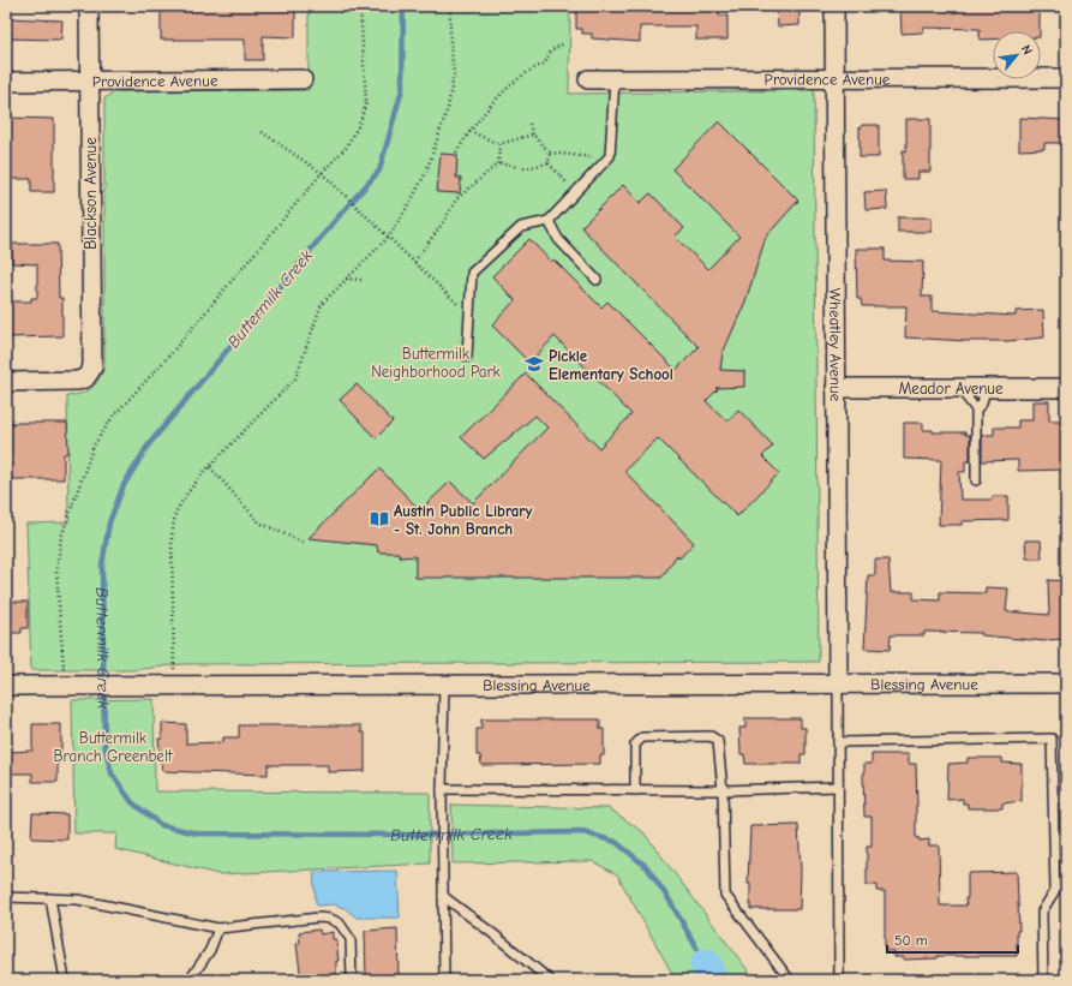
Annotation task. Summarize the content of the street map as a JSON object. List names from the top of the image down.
{
  "streets": {
    "street": [
      "Providence Avenue",
      "Blackson Avenue",
      "Wheatley Avenue",
      "Meador Avenue",
      "Blessing Avenue"
    ]
  },
  "crossings": [
    ["Providence Avenue", "Blackson Avenue"],
    ["Providence Avenue", "Wheatley Avenue"],
    ["Wheatley Avenue", "Meador Avenue"],
    ["Wheatley Avenue", "Blessing Avenue"]
  ],
  "water": ["Buttermilk Creek"],
  "parks": ["Buttermilk Neighborhood Park", "Buttermilk Branch Greenbelt"],
  "places": {
    "school or university": ["Pickle Elementary School"],
    "library": ["Austin Public Library - St. John Branch"]
  },
  "scale_bar": "50 m",
  "north": "top right"
}
